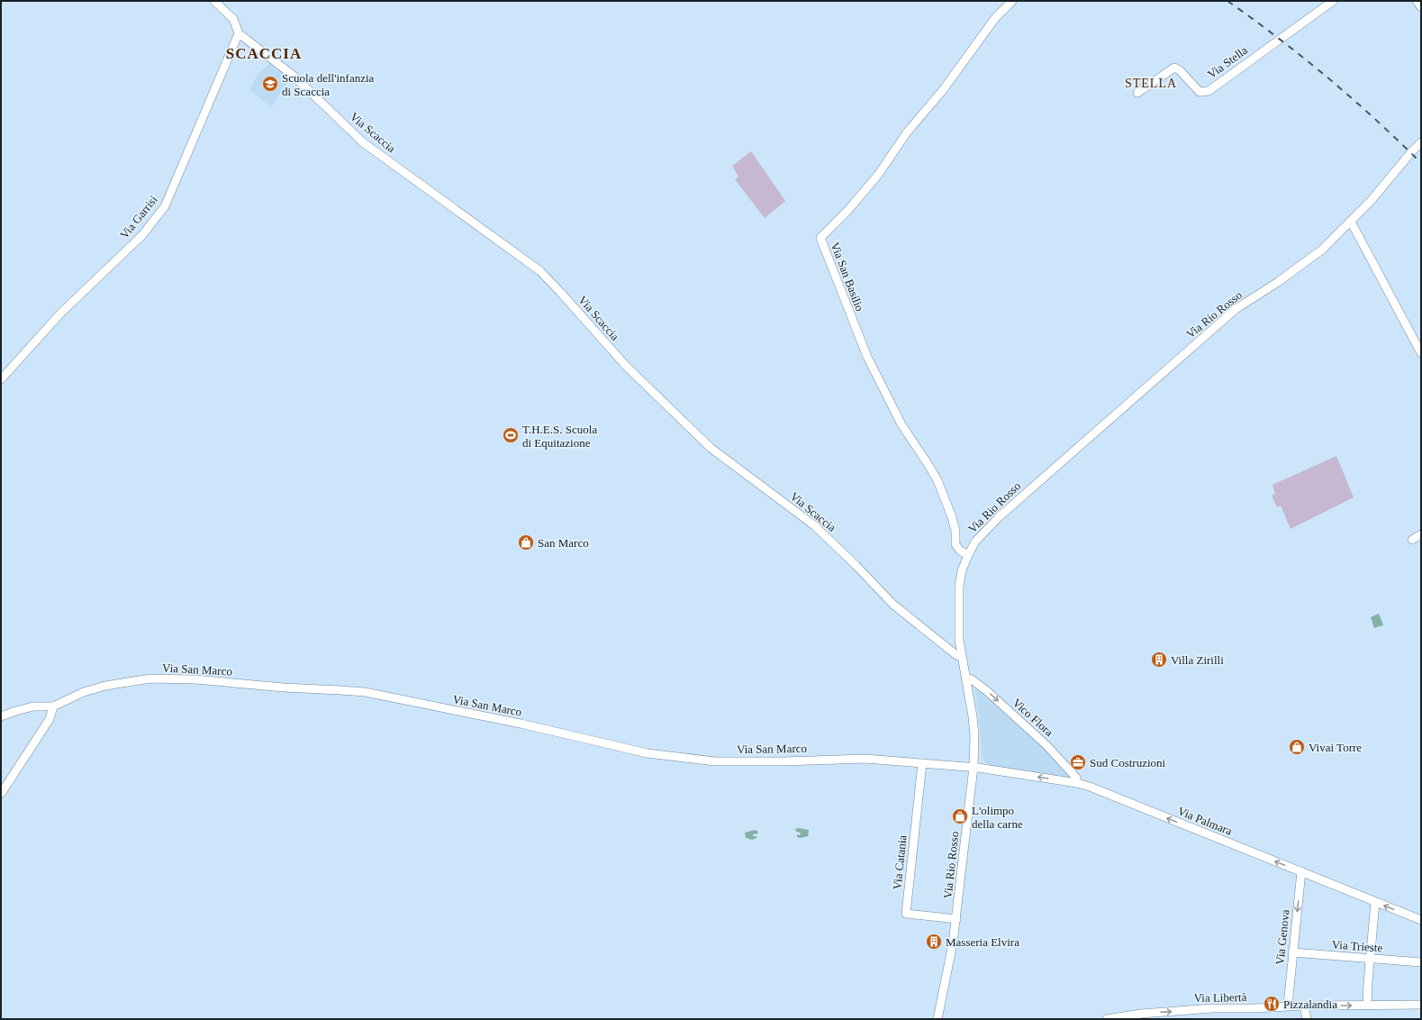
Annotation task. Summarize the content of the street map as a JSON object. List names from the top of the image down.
{
  "streets": {
    "street": [
      "Via Stella",
      "Via Scaccia",
      "Via Garrisi",
      "Via San Basilio",
      "Via Rio Rosso",
      "Via San Marco",
      "Vico Flora",
      "Via Palmara",
      "Via Catania",
      "Via Genova",
      "Via Trieste",
      "Via Libertà"
    ]
  },
  "crossings": [
    ["Via Scaccia", "Via Garrisi"],
    ["Via Scaccia", "Via Rio Rosso"],
    ["Via San Basilio", "Via Rio Rosso"],
    ["Via Rio Rosso", "Via San Marco"],
    ["Via Rio Rosso", "Vico Flora"],
    ["Via Rio Rosso", "Via Palmara"],
    ["Via Rio Rosso", "Via Catania"],
    ["Via San Marco", "Via Palmara"],
    ["Via San Marco", "Via Catania"],
    ["Vico Flora", "Via Palmara"],
    ["Via Palmara", "Via Genova"],
    ["Via Genova", "Via Trieste"],
    ["Via Genova", "Via Libertà"]
  ],
  "one_way": [
    "Vico Flora",
    "Via Palmara",
    "Via Genova",
    "Via Libertà"
  ],
  "districts": ["SCACCIA", "STELLA"],
  "places": {
    "school or university": ["Scuola dell'infanzia di Scaccia"],
    "sports": ["T.H.E.S. Scuola di Equitazione"],
    "shop": ["San Marco", "Vivai Torre", "L'olimpo della carne"],
    "building": ["Villa Zirilli", "Masseria Elvira"],
    "office": ["Sud Costruzioni"],
    "restaurant": ["Pizzalandia"]
  }
}
